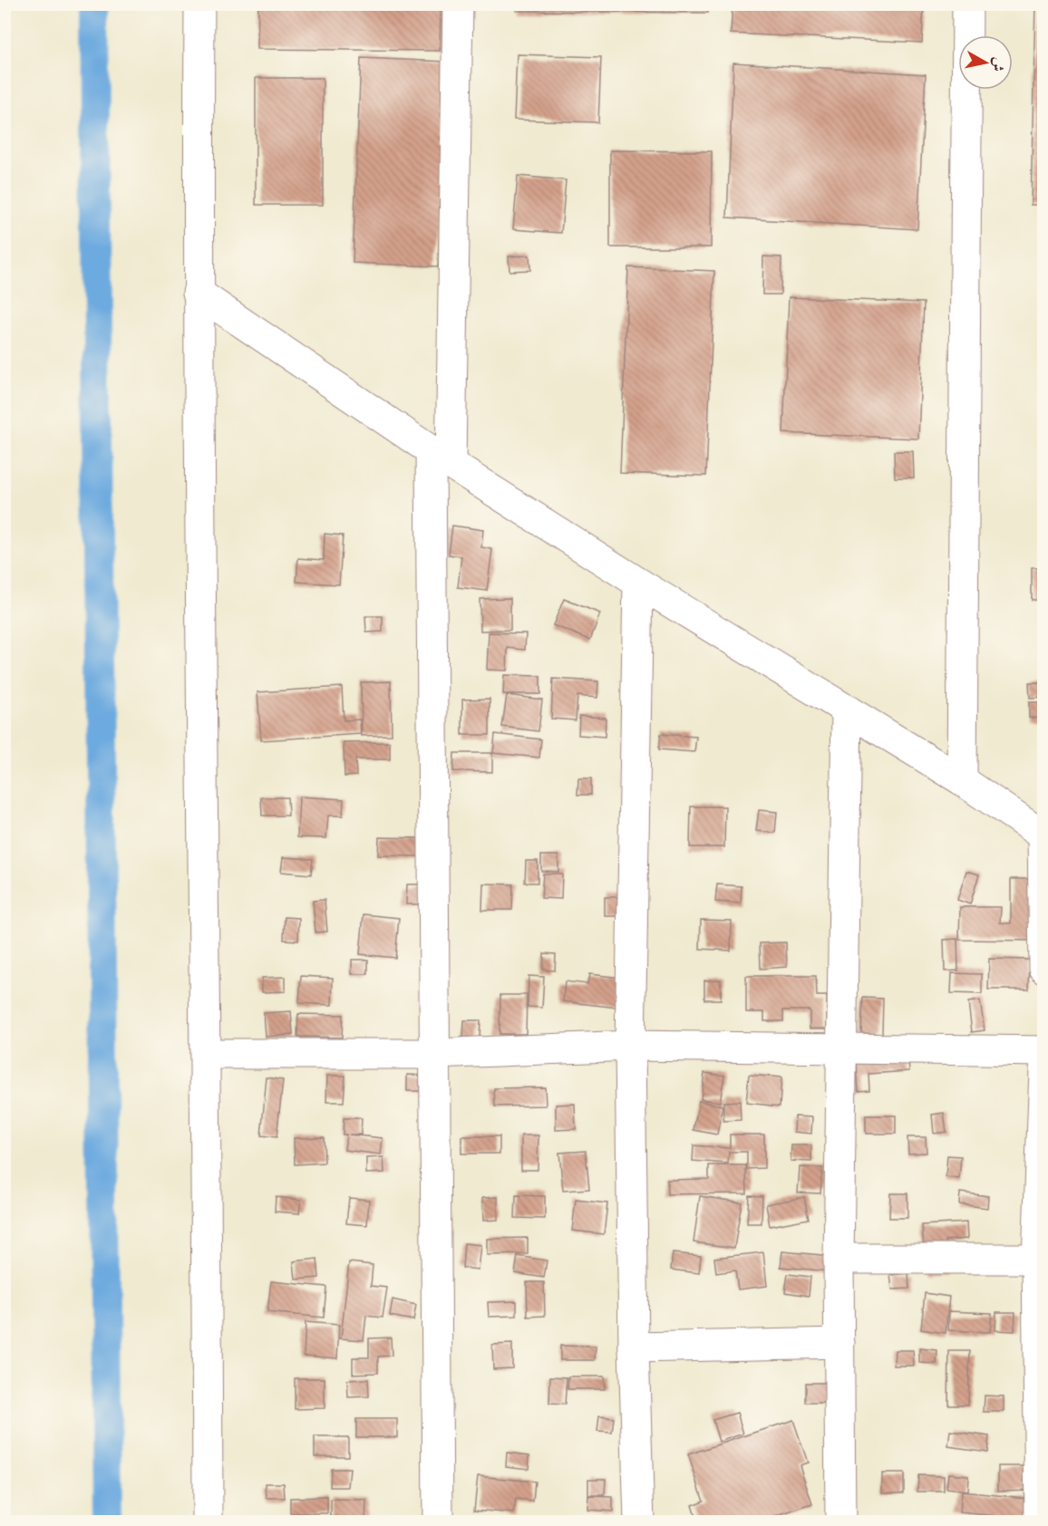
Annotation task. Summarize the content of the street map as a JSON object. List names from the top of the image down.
{
  "north": "right"
}
